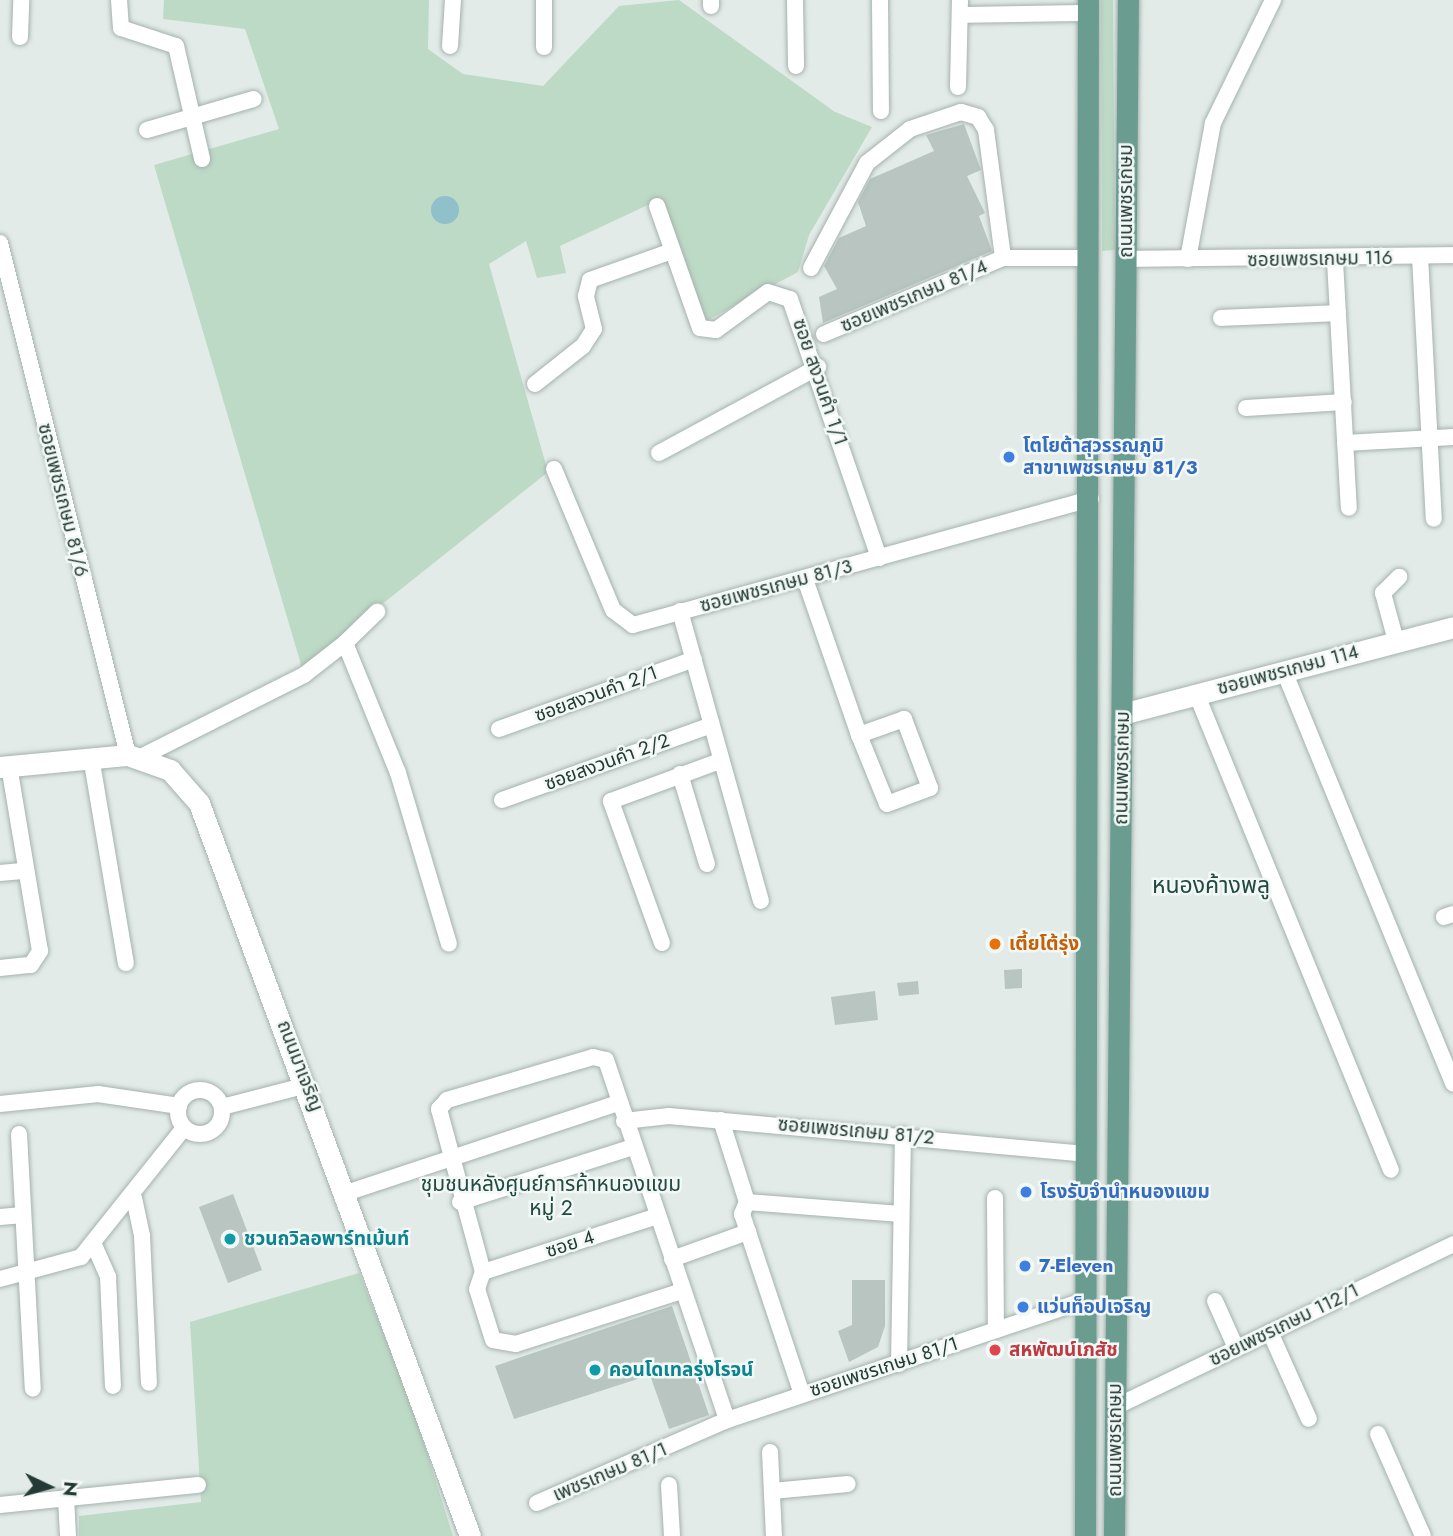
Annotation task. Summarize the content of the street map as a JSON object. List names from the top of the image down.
{
  "streets": {
    "main road": ["ถนนเพชรเกษม", "ซอยเพชรเกษม 114", "ถนนมาเจริญ"],
    "street": [
      "ซอยเพชรเกษม 116",
      "ซอยเพชรเกษม 81/4",
      "ซอย สงวนคำ 1/1",
      "ซอยเพชรเกษม 81/6",
      "ซอยเพชรเกษม 81/3",
      "ซอยสงวนคำ 2/1",
      "ซอยสงวนคำ 2/2",
      "ซอยเพชรเกษม 81/2",
      "ซอย 4",
      "ซอยเพชรเกษม 112/1",
      "ซอยเพชรเกษม 81/1",
      "เพชรเกษม 81/1"
    ]
  },
  "crossings": [
    ["ถนนเพชรเกษม", "ซอยเพชรเกษม 116"],
    ["ถนนเพชรเกษม", "ซอยเพชรเกษม 81/4"],
    ["ถนนเพชรเกษม", "ซอยเพชรเกษม 81/3"],
    ["ถนนเพชรเกษม", "ซอยเพชรเกษม 114"],
    ["ถนนเพชรเกษม", "ซอยเพชรเกษม 81/2"],
    ["ถนนเพชรเกษม", "ซอยเพชรเกษม 112/1"],
    ["ถนนเพชรเกษม", "ซอยเพชรเกษม 81/1"],
    ["ซอย สงวนคำ 1/1", "ซอยเพชรเกษม 81/3"],
    ["ซอยเพชรเกษม 81/6", "ถนนมาเจริญ"],
    ["ซอยเพชรเกษม 81/1", "เพชรเกษม 81/1"]
  ],
  "districts": ["หนองค้างพลู", "ชุมชนหลังศูนย์การค้าหนองแขม หมู่ 2"],
  "places": [
    "โตโยต้าสุวรรณภูมิ สาขาเพชรเกษม 81/3",
    "เตี้ยโต้รุ่ง",
    "โรงรับจำนำหนองแขม",
    "ชวนถวิลอพาร์ทเม้นท์",
    "7-Eleven",
    "แว่นท็อปเจริญ",
    "สหพัฒน์เภสัช",
    "คอนโดเทลรุ่งโรจน์"
  ],
  "north": "right"
}
